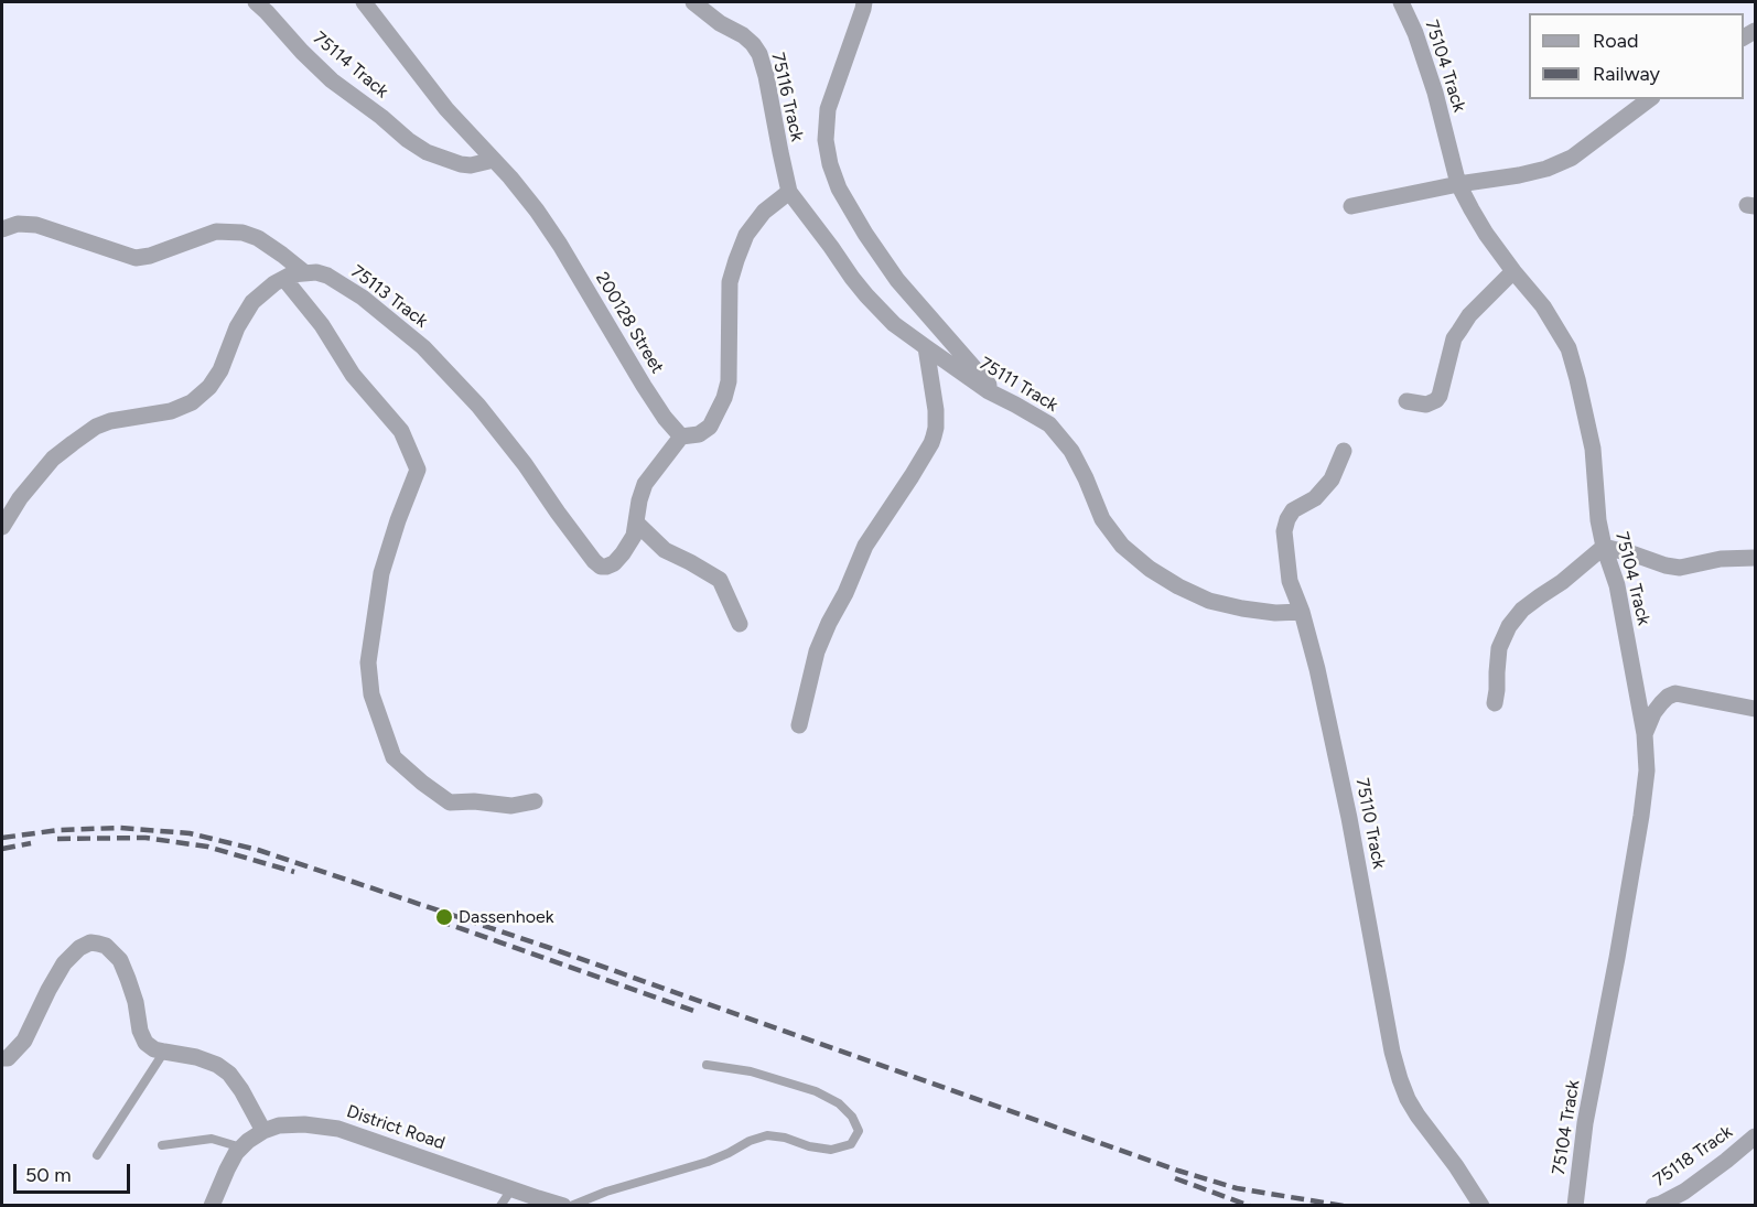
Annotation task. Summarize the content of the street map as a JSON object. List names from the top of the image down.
{
  "streets": {
    "street": [
      "75114 Track",
      "75104 Track",
      "75116 Track",
      "75113 Track",
      "200128 Street",
      "75111 Track",
      "75110 Track",
      "District Road",
      "75118 Track"
    ]
  },
  "crossings": [
    ["75114 Track", "200128 Street"],
    ["75116 Track", "75111 Track"],
    ["75111 Track", "75110 Track"]
  ],
  "places": ["Dassenhoek"],
  "legend": ["Road", "Railway"],
  "scale_bar": "50 m"
}
